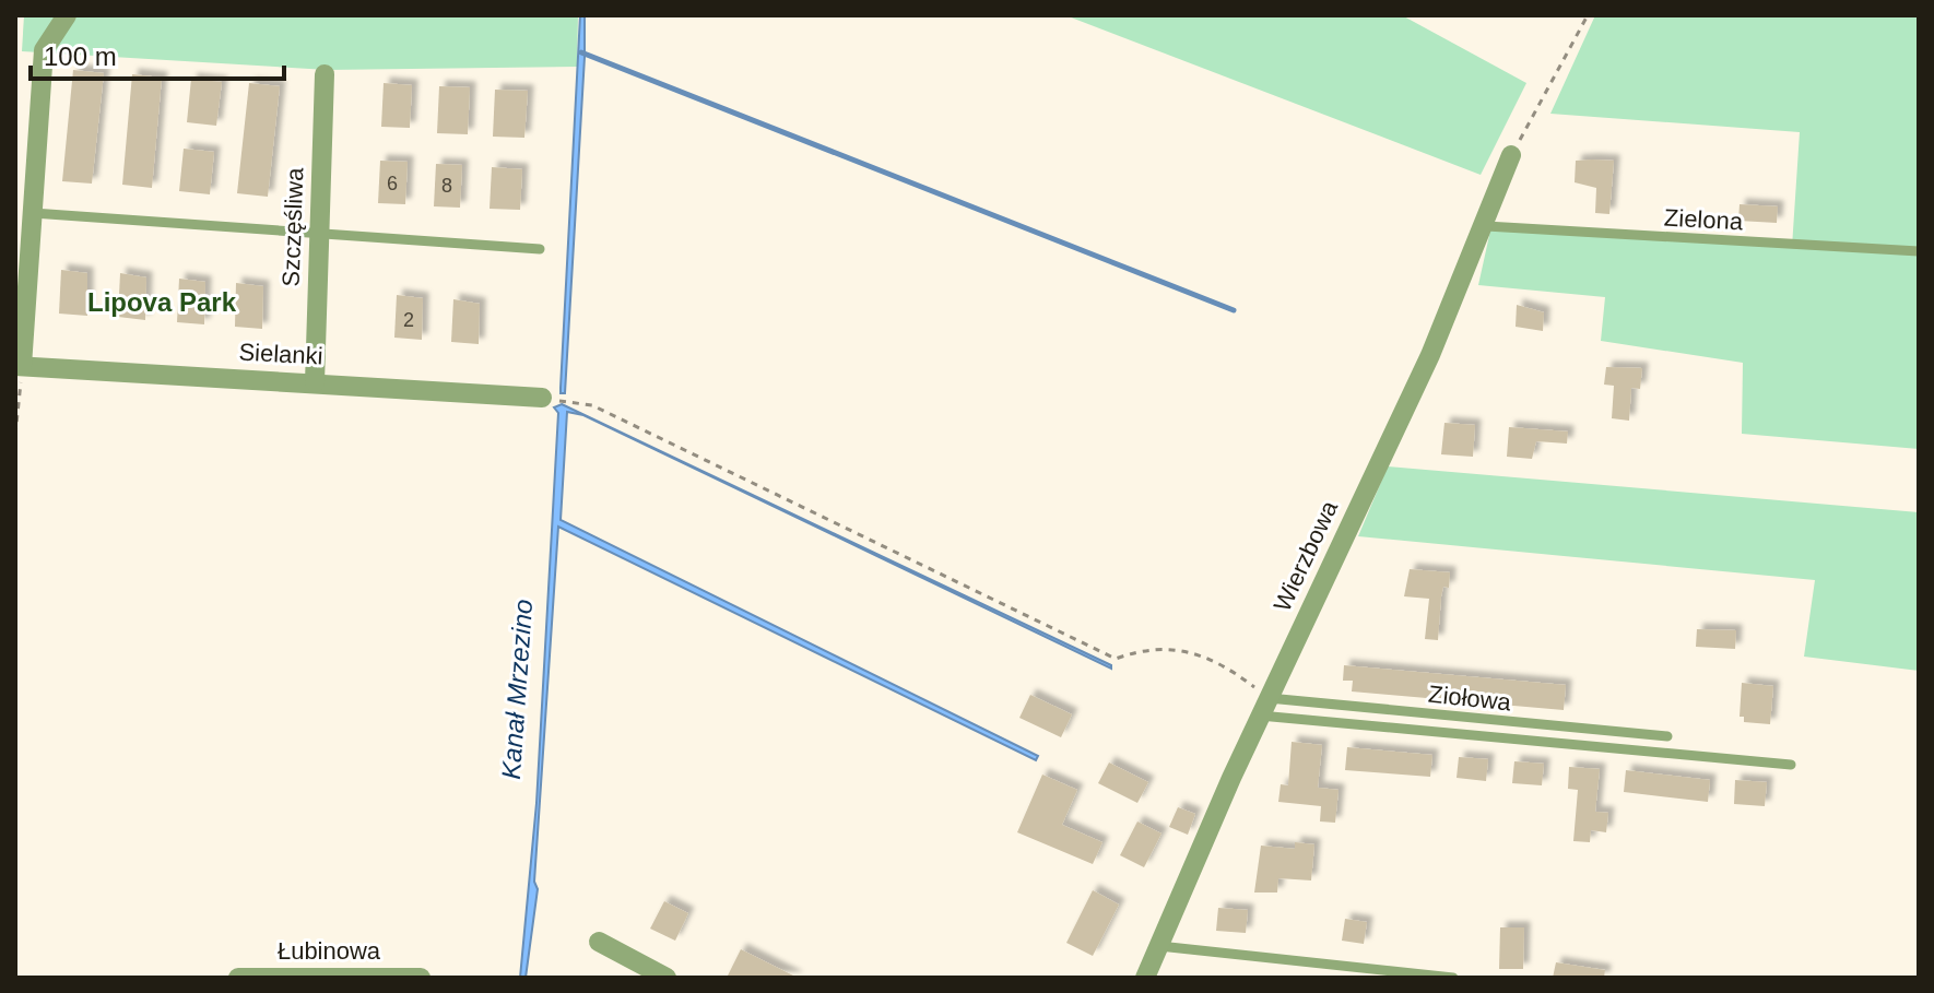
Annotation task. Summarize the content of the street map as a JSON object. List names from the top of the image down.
{
  "streets": {
    "street": [
      "Szczęśliwa",
      "Sielanki",
      "Wierzbowa",
      "Łubinowa"
    ],
    "lane": ["Zielona", "Ziołowa"]
  },
  "crossings": [
    ["Zielona", "Wierzbowa"],
    ["Szczęśliwa", "Sielanki"],
    ["Wierzbowa", "Ziołowa"]
  ],
  "districts": ["Lipova Park"],
  "water": ["Kanał Mrzezino"],
  "house_numbers": ["6", "8", "2"],
  "scale_bar": "100 m"
}
